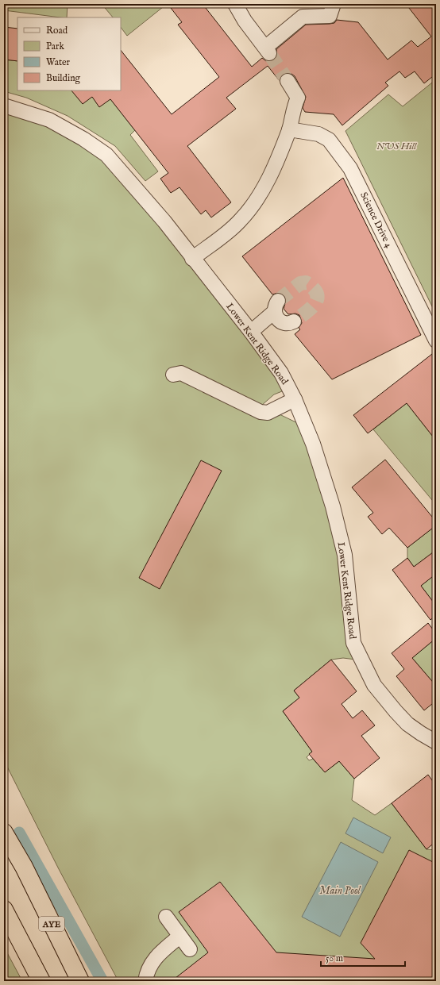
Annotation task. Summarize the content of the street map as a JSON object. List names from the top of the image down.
{
  "streets": {
    "highway": ["AYE"],
    "street": ["Science Drive 4", "Lower Kent Ridge Road"]
  },
  "water": ["Main Pool"],
  "parks": ["NUS Hill"],
  "legend": [
    "Road",
    "Park",
    "Water",
    "Building"
  ],
  "scale_bar": "50 m"
}
